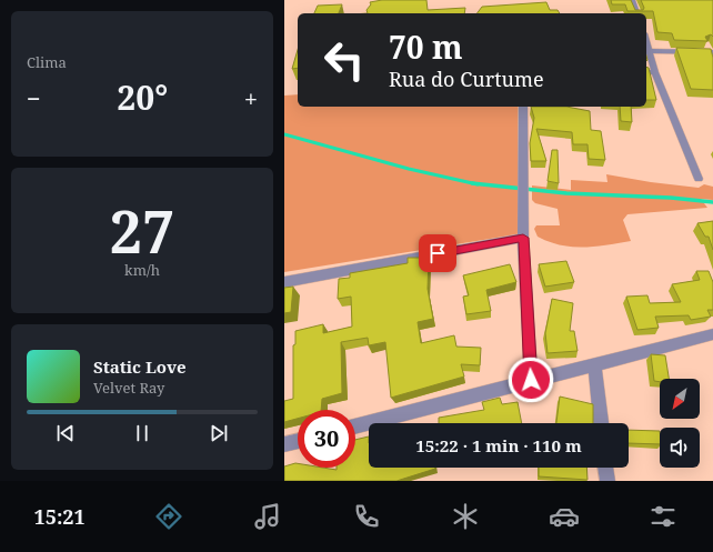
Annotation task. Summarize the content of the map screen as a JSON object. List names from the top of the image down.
{
  "north": "bottom left",
  "page": {
    "tile": [
      "Clima",
      ["27", "km/h"]
    ],
    "turn": ["70 m", "Rua do Curtume"],
    "heat": ["−", "20°", "+"],
    "song": ["Static Love", "Velvet Ray"],
    "limit": "30",
    "trip": "15:22 · 1 min · 110 m",
    "tabs": "15:21"
  }
}
